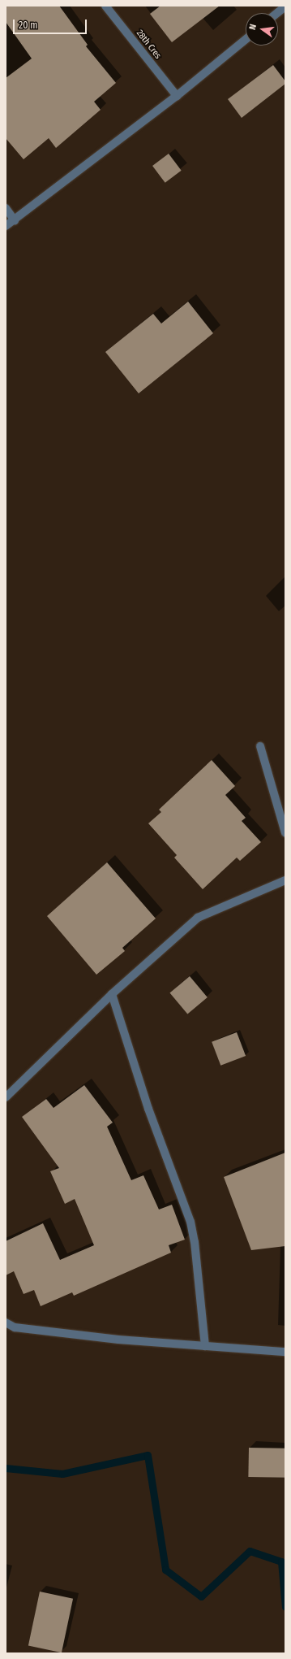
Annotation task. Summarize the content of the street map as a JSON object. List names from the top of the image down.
{
  "streets": {
    "street": ["28th Cres"]
  },
  "scale_bar": "20 m",
  "north": "left"
}
